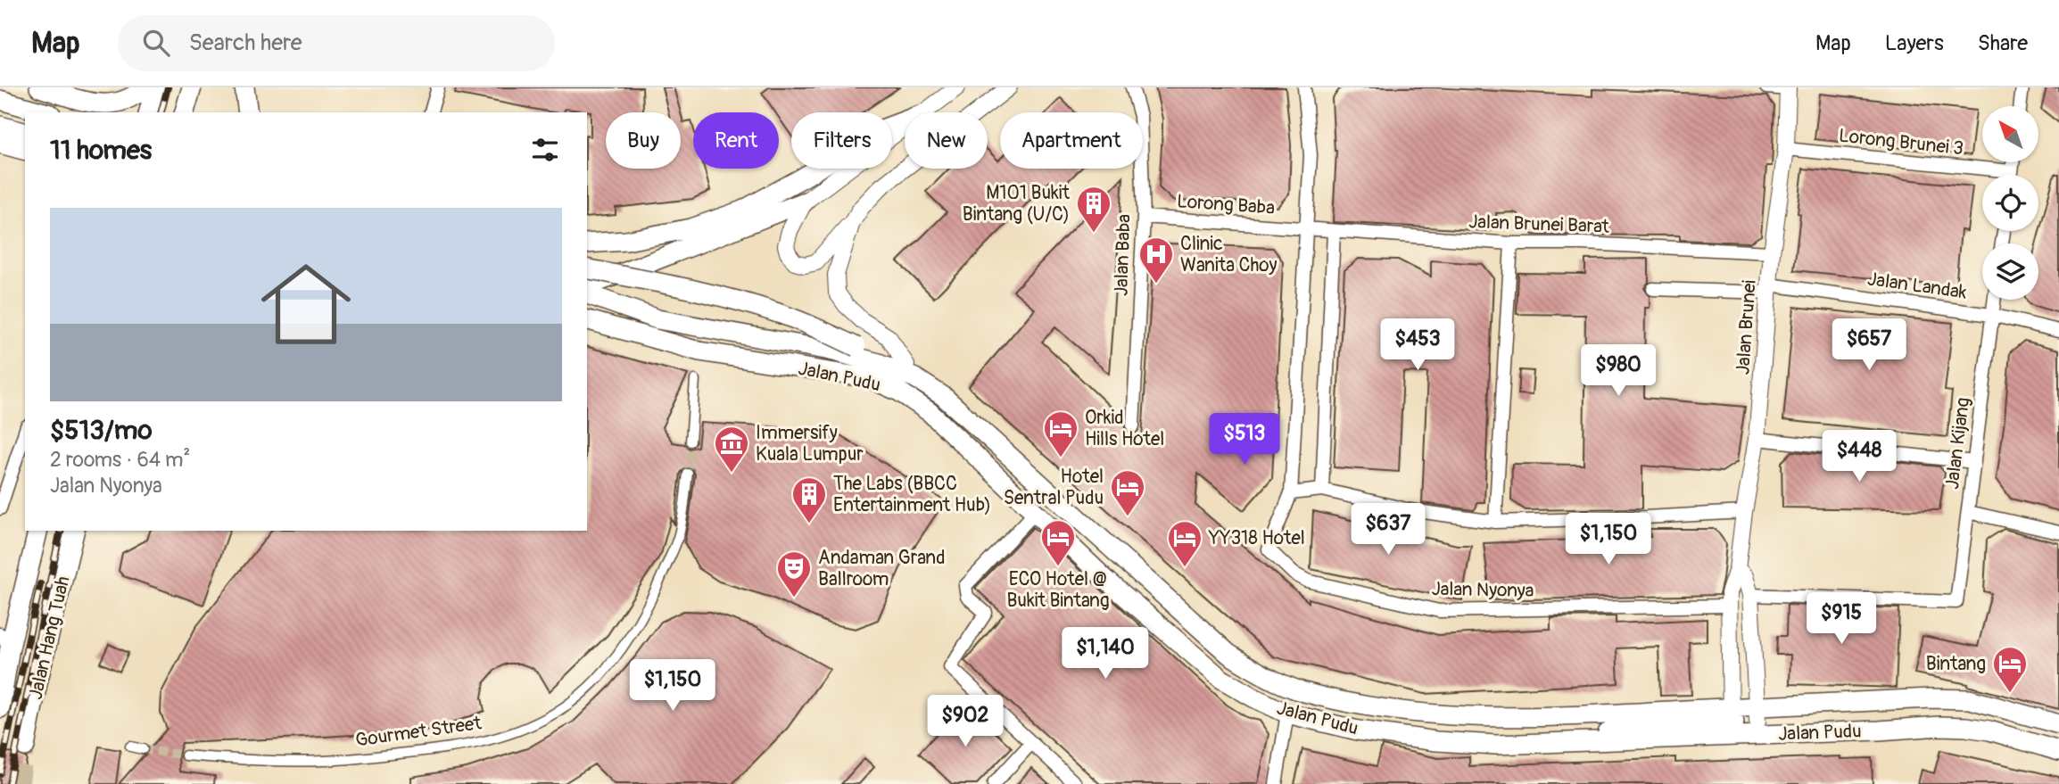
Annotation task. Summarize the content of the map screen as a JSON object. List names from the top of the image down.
{
  "streets": {
    "main road": ["Jalan Pudu", "Jalan Hang Tuah"],
    "street": [
      "Lorong Brunei 3",
      "Lorong Baba",
      "Jalan Brunei Barat",
      "Jalan Baba",
      "Jalan Landak",
      "Jalan Brunei",
      "Jalan Kijang",
      "Jalan Nyonya",
      "Gourmet Street"
    ]
  },
  "crossings": [
    ["Lorong Brunei 3", "Jalan Brunei"],
    ["Lorong Baba", "Jalan Brunei Barat"],
    ["Lorong Baba", "Jalan Baba"],
    ["Lorong Baba", "Jalan Nyonya"],
    ["Jalan Brunei Barat", "Jalan Brunei"],
    ["Jalan Brunei Barat", "Jalan Nyonya"],
    ["Jalan Landak", "Jalan Brunei"],
    ["Jalan Landak", "Jalan Kijang"],
    ["Jalan Brunei", "Jalan Pudu"],
    ["Jalan Brunei", "Jalan Nyonya"]
  ],
  "places": {
    "building": ["M101 Bukit Bintang (U/C)", "The Labs (BBCC Entertainment Hub)"],
    "hospital": ["Clinic Wanita Choy"],
    "hotel": [
      "Orkid Hills Hotel",
      "Hotel Sentral Pudu",
      "ECO Hotel @ Bukit Bintang",
      "YY318 Hotel",
      "Bintang"
    ],
    "museum": ["Immersify Kuala Lumpur"],
    "theatre": ["Andaman Grand Ballroom"]
  },
  "north": "top left",
  "page": {
    "header": "Map",
    "search": "Search here",
    "nav": ["Map", "Layers", "Share"],
    "chip": [
      "Buy",
      "Rent",
      "Filters",
      "New",
      "Apartment"
    ],
    "heading": "11 homes",
    "list": [
      {
        "name": "$513/mo",
        "note": "2 rooms · 64 m² · Jalan Nyonya"
      }
    ],
    "price": [
      "$453",
      "$657",
      "$980",
      "$513",
      "$448",
      "$637",
      "$1,150",
      "$915",
      "$1,140",
      "$1,150",
      "$902"
    ]
  }
}
